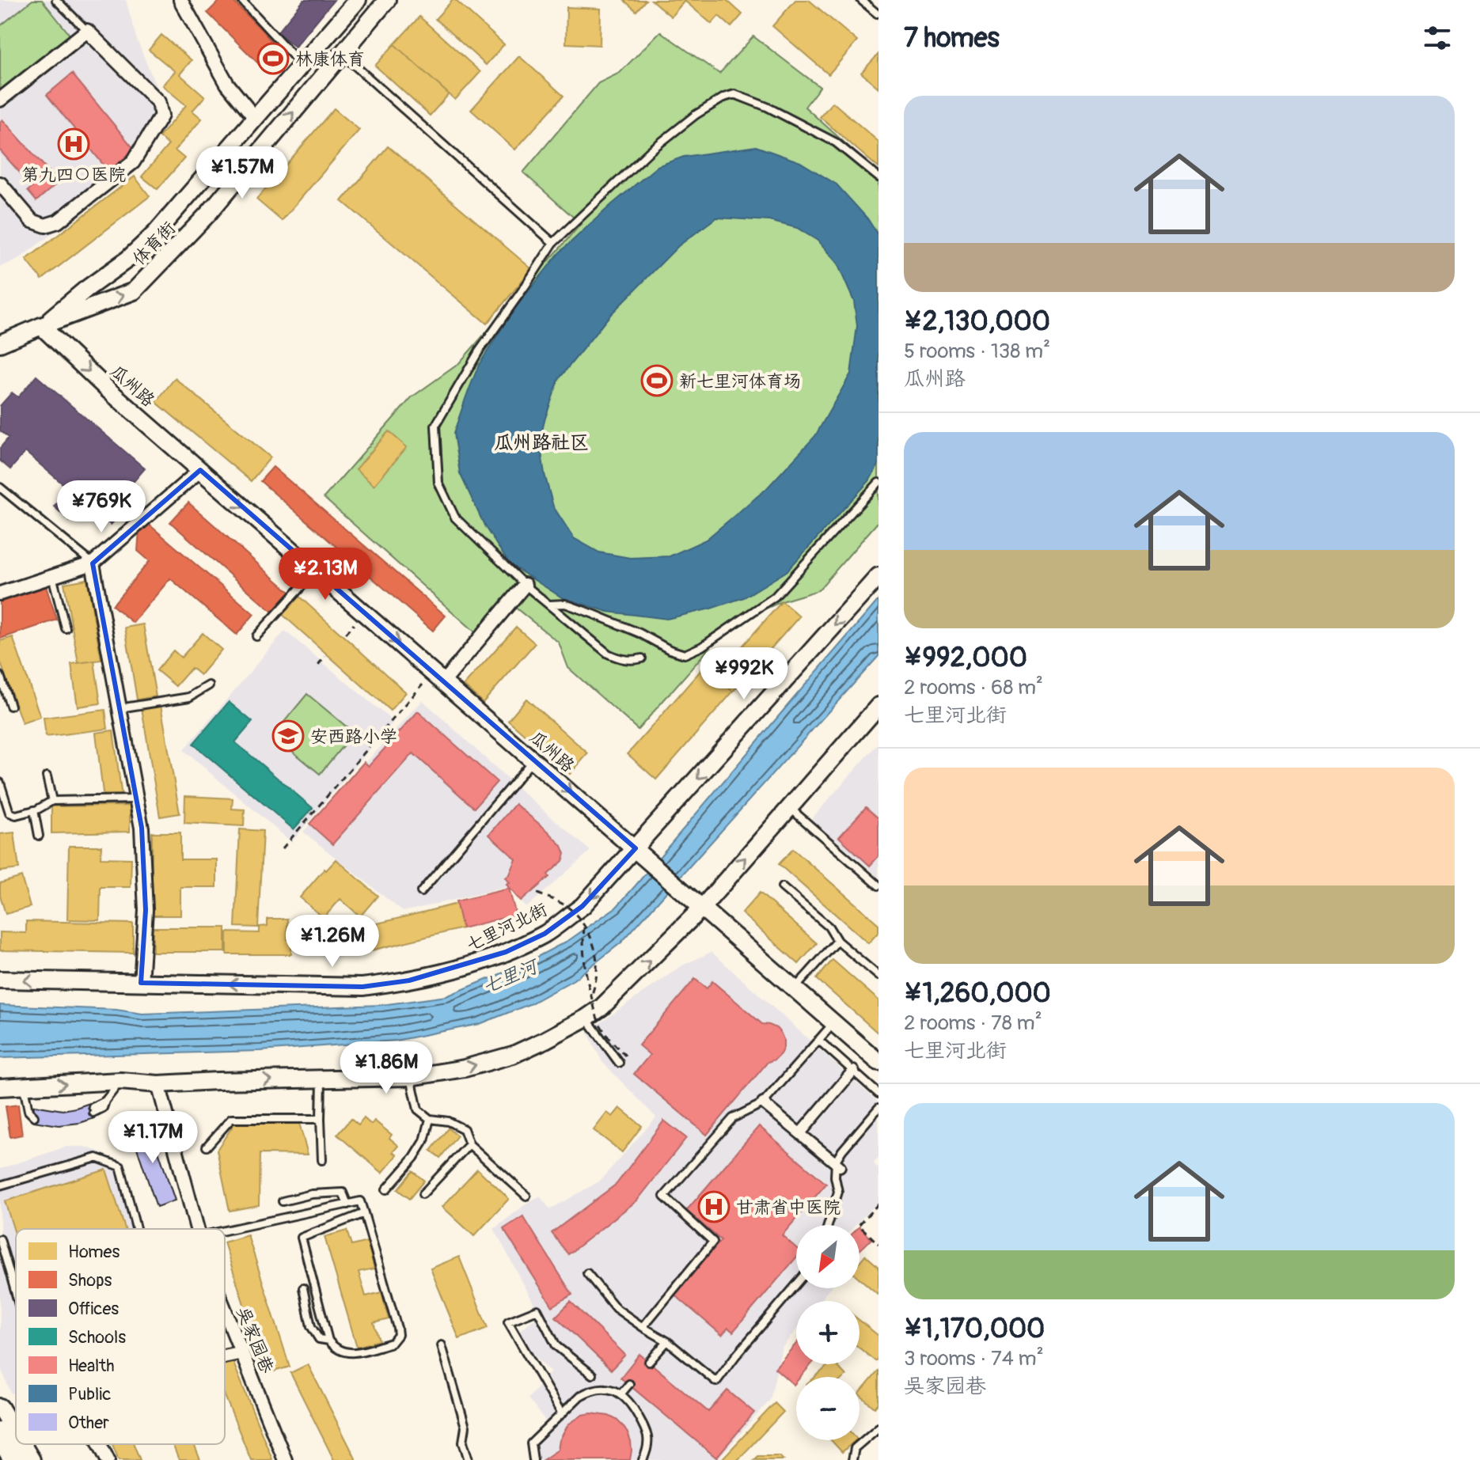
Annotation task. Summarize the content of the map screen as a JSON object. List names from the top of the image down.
{
  "streets": {
    "street": [
      "体育街",
      "瓜州路",
      "七里河北街",
      "吴家园巷"
    ]
  },
  "crossings": [
    ["体育街", "瓜州路"],
    ["瓜州路", "七里河北街"]
  ],
  "one_way": ["瓜州路"],
  "districts": ["瓜州路社区"],
  "water": ["七里河"],
  "places": {
    "sports": ["林康体育", "新七里河体育场"],
    "hospital": ["第九四〇医院", "甘肃省中医院"],
    "school or university": ["安西路小学"]
  },
  "legend": [
    "Homes",
    "Shops",
    "Offices",
    "Schools",
    "Health",
    "Public",
    "Other"
  ],
  "north": "bottom left",
  "page": {
    "heading": "7 homes",
    "list": [
      {
        "name": "¥2,130,000",
        "note": "5 rooms · 138 m² · 瓜州路"
      },
      {
        "name": "¥992,000",
        "note": "2 rooms · 68 m² · 七里河北街"
      },
      {
        "name": "¥1,260,000",
        "note": "2 rooms · 78 m² · 七里河北街"
      },
      {
        "name": "¥1,170,000",
        "note": "3 rooms · 74 m² · 吴家园巷"
      }
    ],
    "price": [
      "¥1.57M",
      "¥769K",
      "¥2.13M",
      "¥992K",
      "¥1.26M",
      "¥1.86M",
      "¥1.17M"
    ],
    "map_buttons": ["+", "−"]
  }
}
